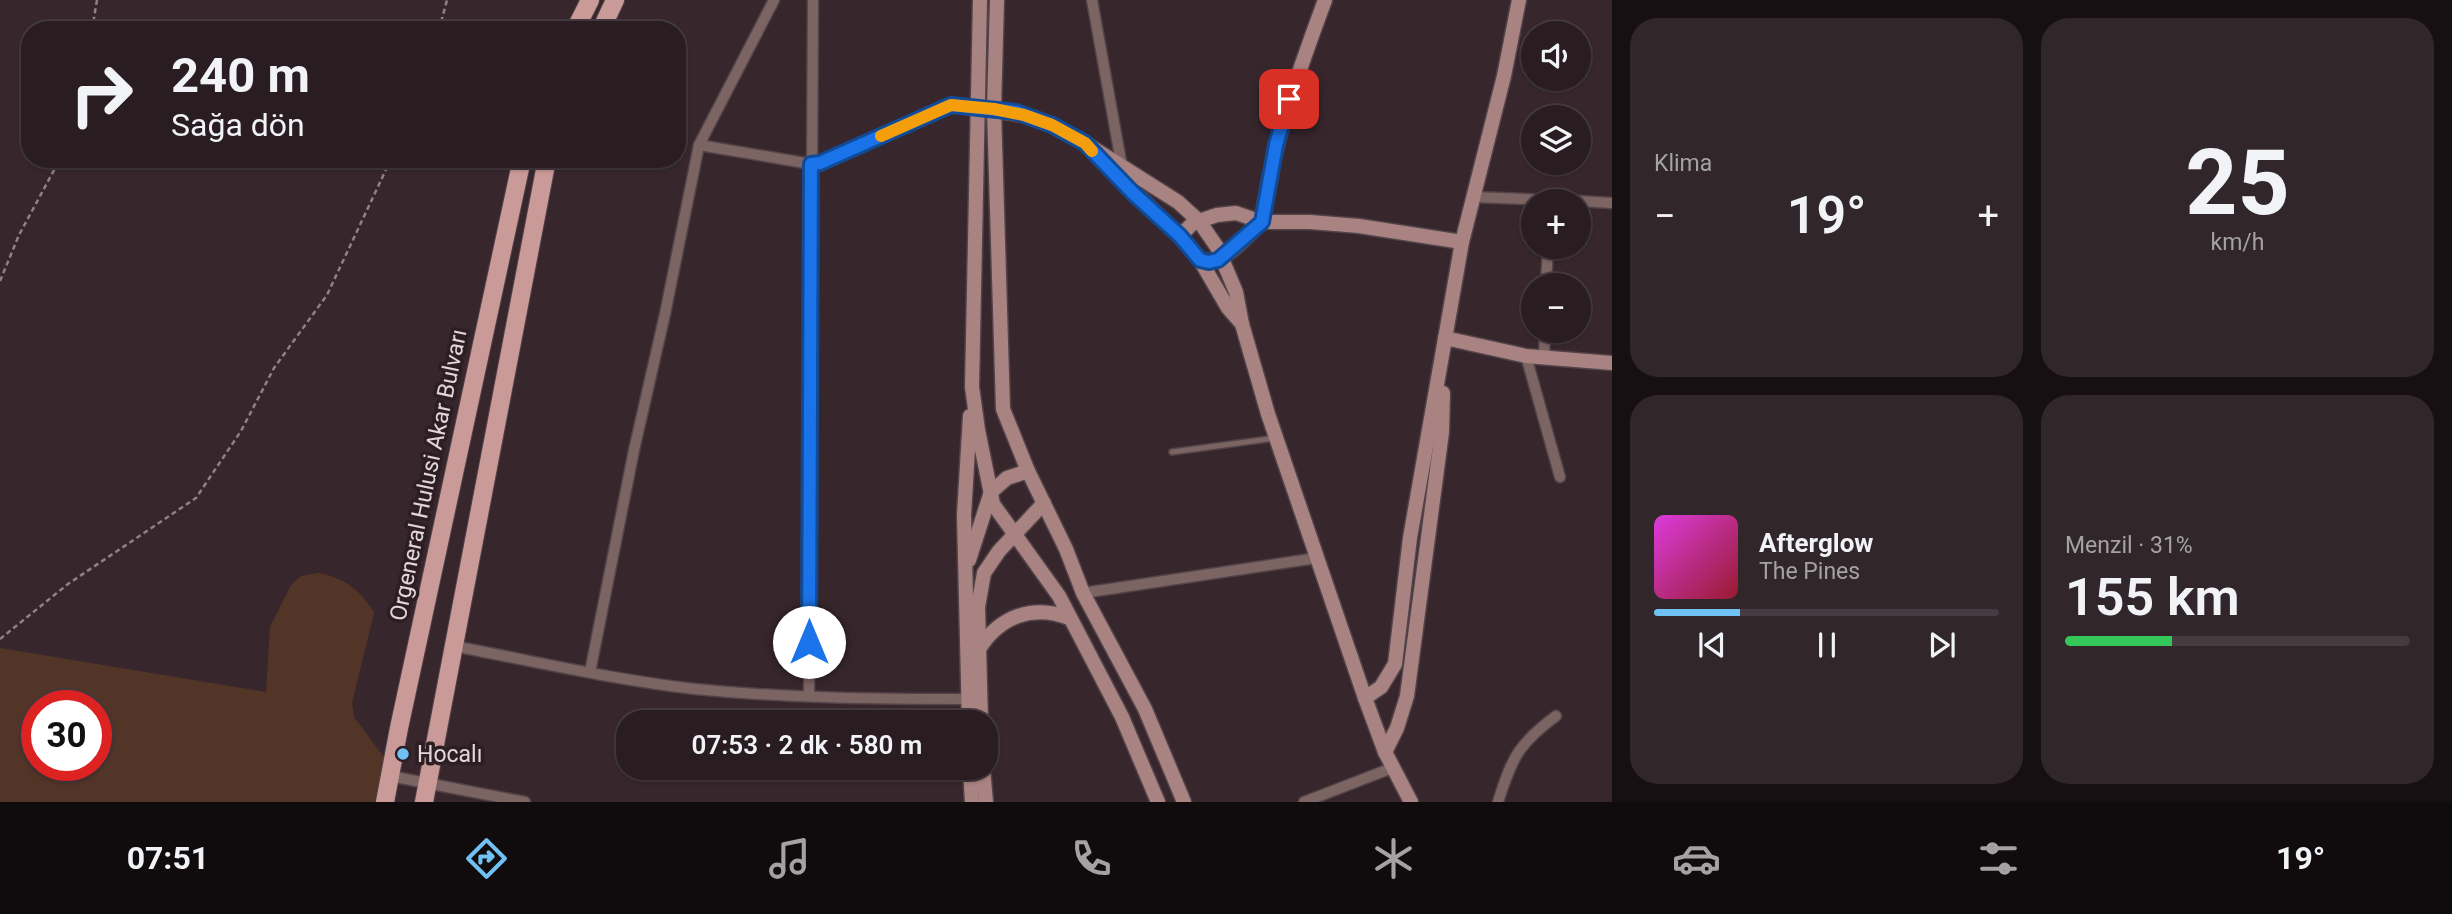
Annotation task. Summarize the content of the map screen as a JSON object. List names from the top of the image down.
{
  "streets": {
    "main road": ["Orgeneral Hulusi Akar Bulvarı"]
  },
  "places": ["Hocalı"],
  "page": {
    "tile": [
      "Klima",
      ["25", "km/h"],
      ["Menzil · 31%", "155 km"]
    ],
    "map_buttons": ["+", "−"],
    "turn": ["240 m", "Sağa dön"],
    "heat": ["−", "19°", "+"],
    "song": ["Afterglow", "The Pines"],
    "limit": "30",
    "trip": "07:53 · 2 dk · 580 m",
    "tabs": ["07:51", "19°"]
  }
}
